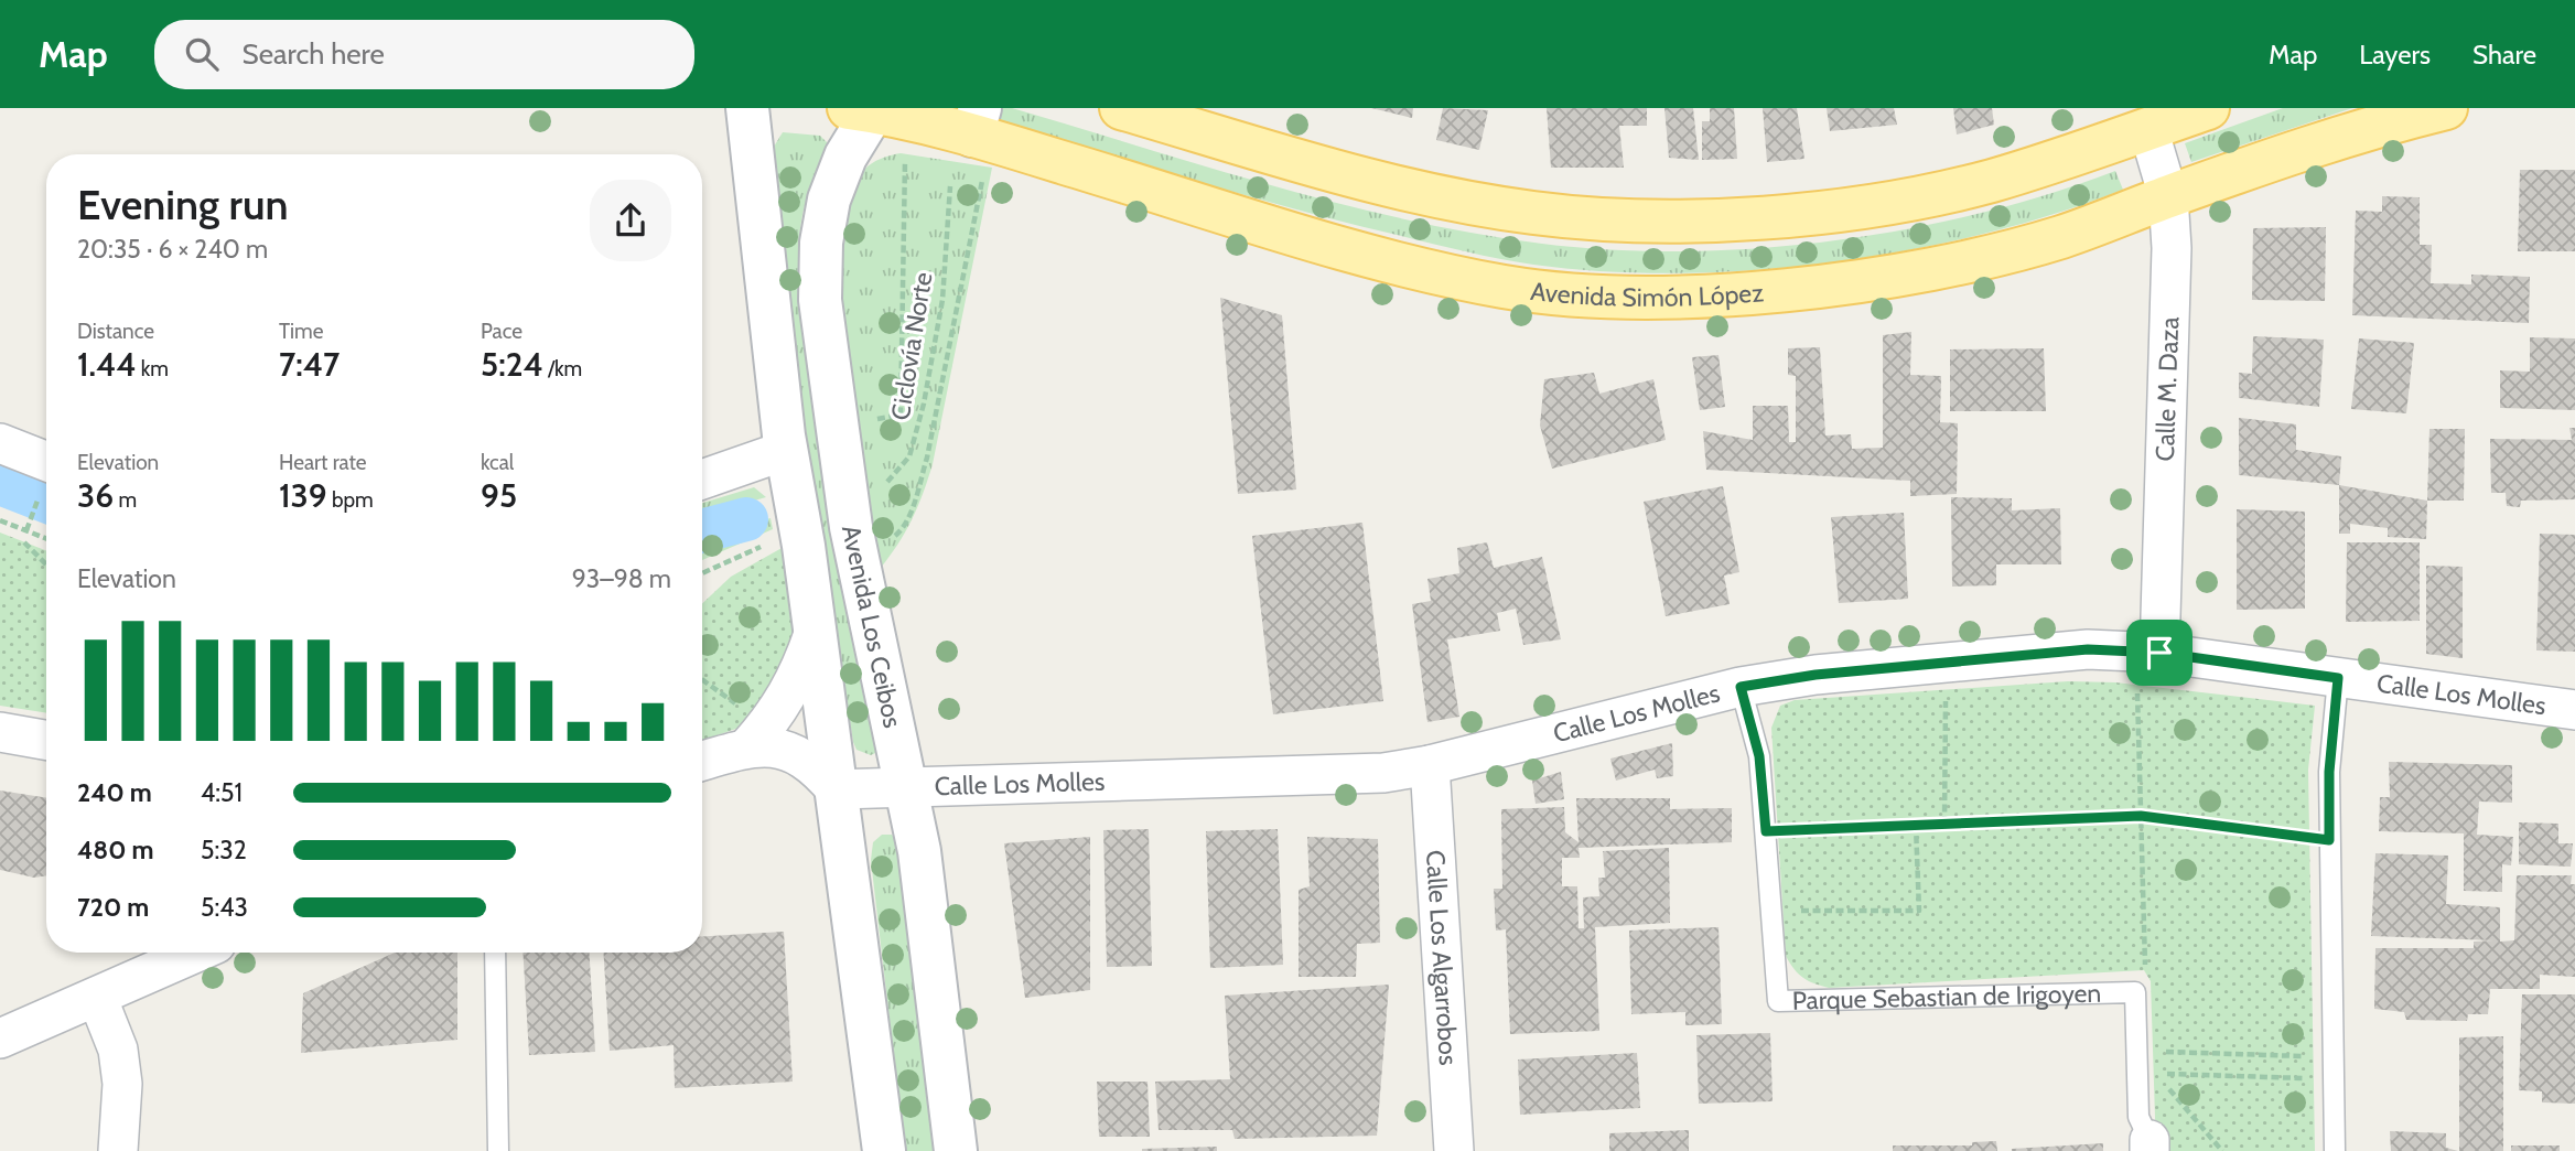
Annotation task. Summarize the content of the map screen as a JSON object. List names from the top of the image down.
{
  "streets": {
    "main road": ["Avenida Simón López"],
    "street": [
      "Calle M. Daza",
      "Avenida Los Ceibos",
      "Calle Los Molles",
      "Calle Los Algarrobos"
    ],
    "lane": ["Parque Sebastian de Irigoyen"],
    "path": ["Ciclovía Norte"]
  },
  "crossings": [
    ["Avenida Simón López", "Calle M. Daza"],
    ["Avenida Simón López", "Avenida Los Ceibos"],
    ["Calle M. Daza", "Calle Los Molles"],
    ["Avenida Los Ceibos", "Calle Los Molles"],
    ["Calle Los Molles", "Calle Los Algarrobos"],
    ["Calle Los Molles", "Parque Sebastian de Irigoyen"]
  ],
  "page": {
    "header": "Map",
    "search": "Search here",
    "nav": ["Map", "Layers", "Share"],
    "heading": ["Evening run", "20:35 · 6 × 240 m"],
    "stats": [
      ["Distance", "1.44 km"],
      ["Time", "7:47"],
      ["Pace", "5:24 /km"],
      ["Elevation", "36 m"],
      ["Heart rate", "139 bpm"],
      ["kcal", "95"]
    ],
    "chart": ["Elevation", "93–98 m"],
    "list": [
      {
        "name": "240 m",
        "note": "4:51"
      },
      {
        "name": "480 m",
        "note": "5:32"
      },
      {
        "name": "720 m",
        "note": "5:43"
      }
    ]
  }
}
